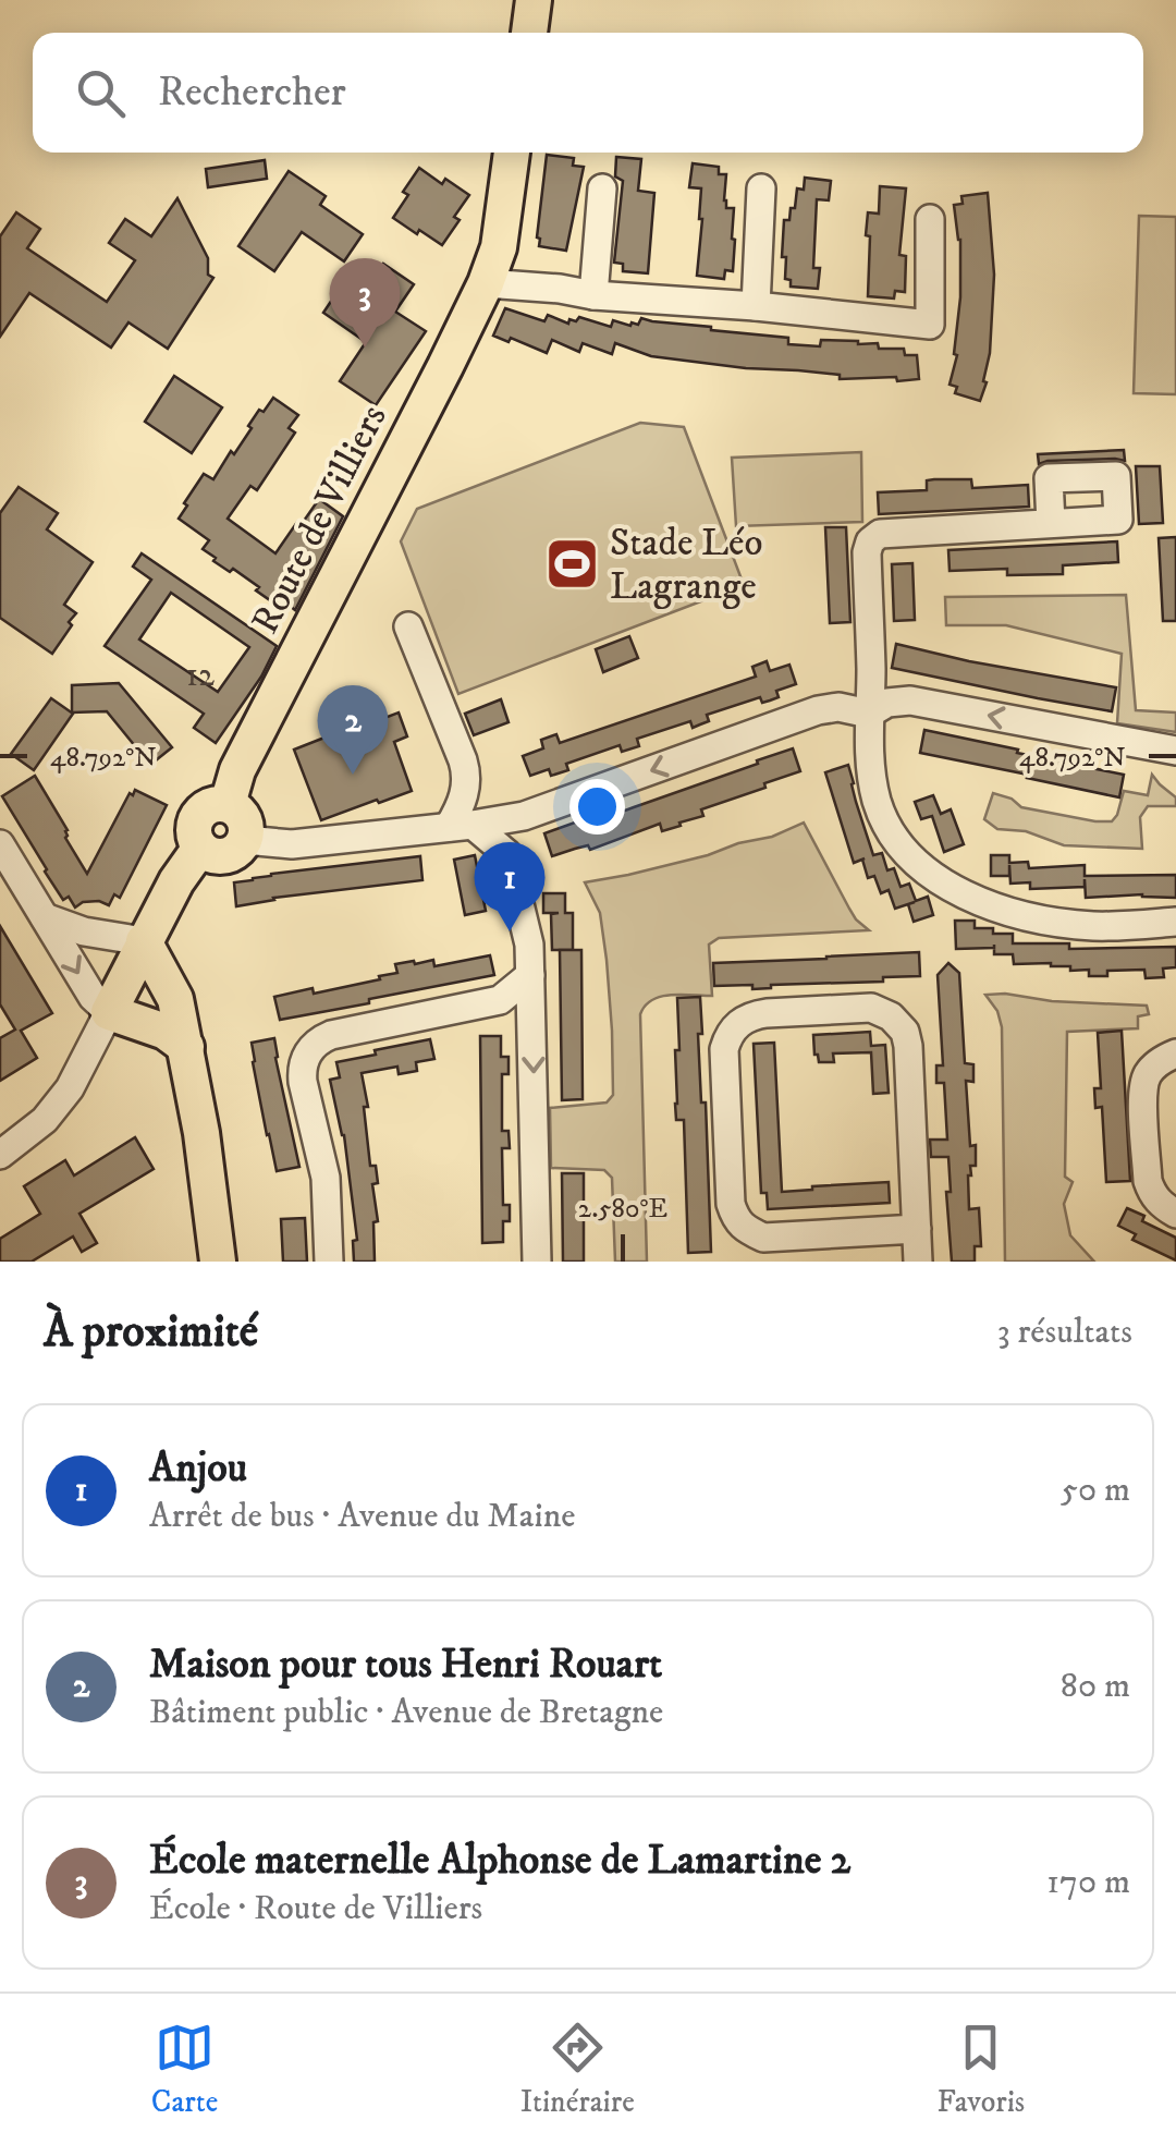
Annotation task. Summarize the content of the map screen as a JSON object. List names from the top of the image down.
{
  "streets": {
    "main road": ["Route de Villiers"]
  },
  "places": {
    "sports": ["Stade Léo Lagrange"]
  },
  "house_numbers": ["12"],
  "page": {
    "search": "Rechercher",
    "pins": ["3", "2", "1"],
    "heading": ["À proximité", "3 résultats"],
    "list": [
      {
        "mark": "1",
        "name": "Anjou",
        "note": "Arrêt de bus · Avenue du Maine",
        "value": "50 m"
      },
      {
        "mark": "2",
        "name": "Maison pour tous Henri Rouart",
        "note": "Bâtiment public · Avenue de Bretagne",
        "value": "80 m"
      },
      {
        "mark": "3",
        "name": "École maternelle Alphonse de Lamartine 2",
        "note": "École · Route de Villiers",
        "value": "170 m"
      }
    ],
    "nav": ["Carte", "Itinéraire", "Favoris"]
  },
  "coordinates": ["48.792°N", "2.580°E"]
}
